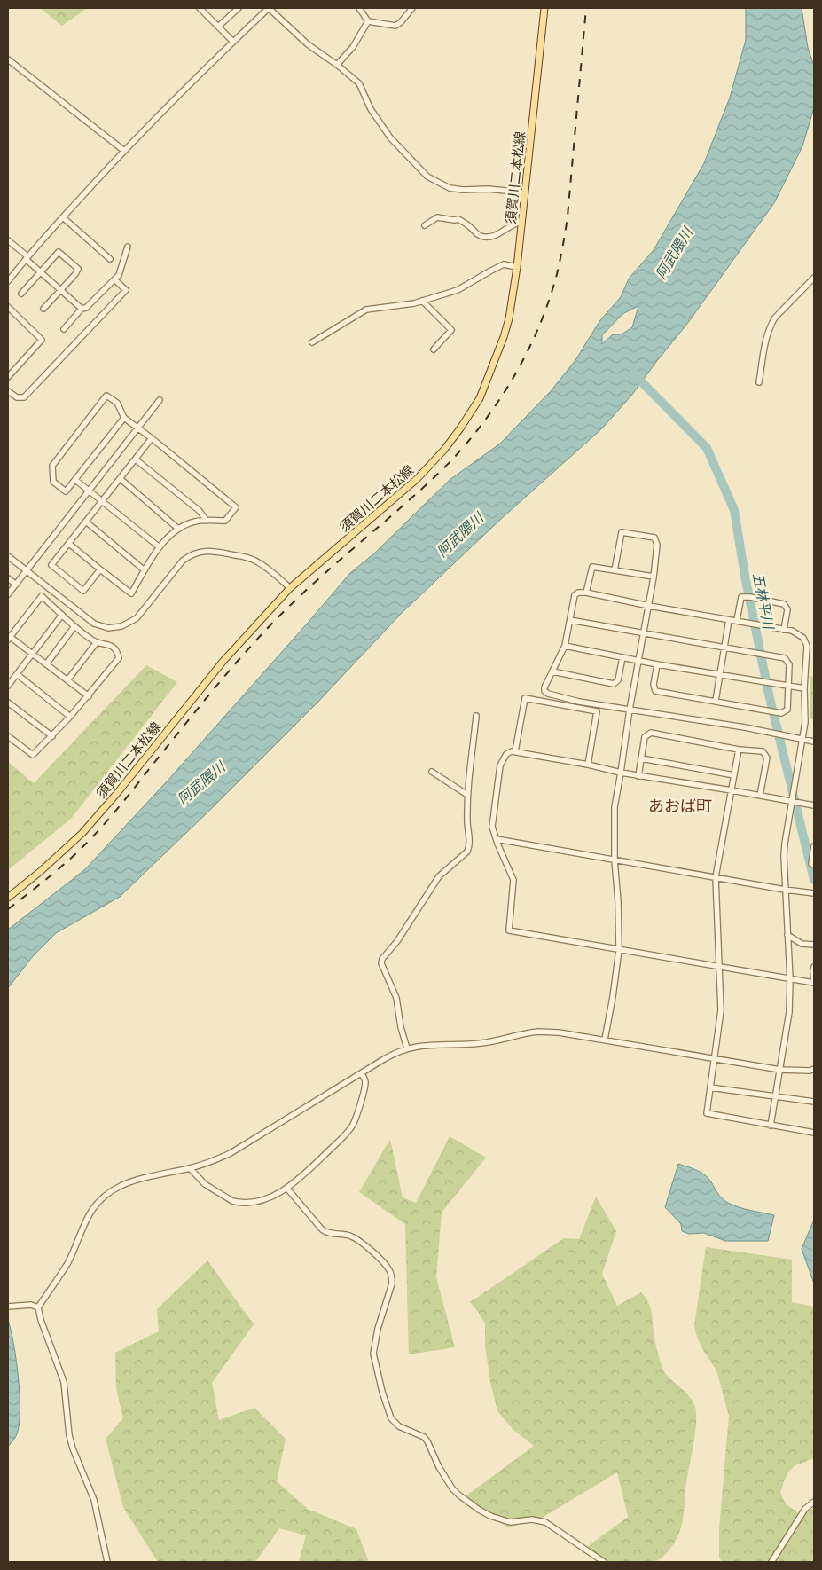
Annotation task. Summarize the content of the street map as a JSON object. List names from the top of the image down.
{
  "streets": {
    "main road": ["須賀川二本松線"]
  },
  "districts": ["あおば町"],
  "water": ["阿武隈川", "五林平川"]
}
